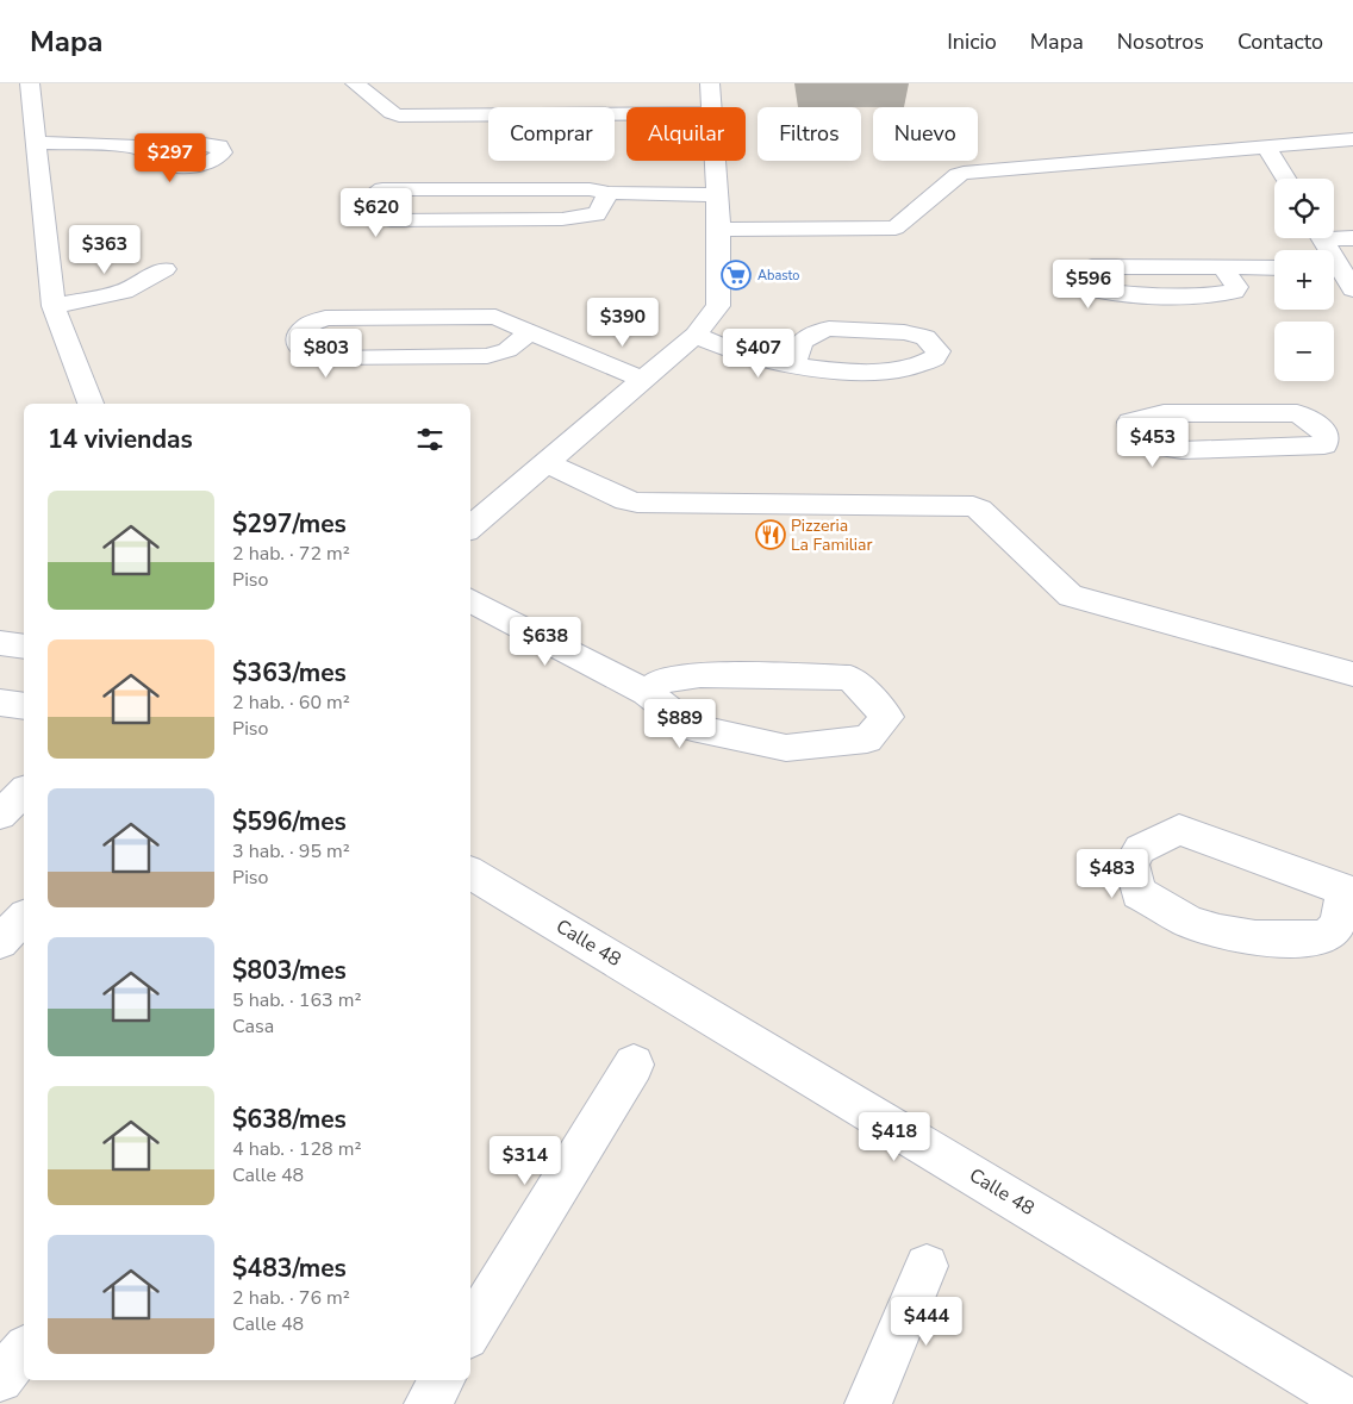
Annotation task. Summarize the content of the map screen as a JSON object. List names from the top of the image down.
{
  "streets": {
    "street": ["Calle 48"]
  },
  "places": {
    "supermarket": ["Abasto"],
    "restaurant": ["Pizzeria La Familiar"]
  },
  "page": {
    "header": "Mapa",
    "nav": [
      "Inicio",
      "Mapa",
      "Nosotros",
      "Contacto"
    ],
    "chip": [
      "Comprar",
      "Alquilar",
      "Filtros",
      "Nuevo"
    ],
    "price": [
      "$297",
      "$620",
      "$363",
      "$596",
      "$390",
      "$803",
      "$407",
      "$453",
      "$638",
      "$889",
      "$483",
      "$418",
      "$314",
      "$444"
    ],
    "map_buttons": ["+", "−"],
    "heading": "14 viviendas",
    "list": [
      {
        "name": "$297/mes",
        "note": "2 hab. · 72 m² · Piso"
      },
      {
        "name": "$363/mes",
        "note": "2 hab. · 60 m² · Piso"
      },
      {
        "name": "$596/mes",
        "note": "3 hab. · 95 m² · Piso"
      },
      {
        "name": "$803/mes",
        "note": "5 hab. · 163 m² · Casa"
      },
      {
        "name": "$638/mes",
        "note": "4 hab. · 128 m² · Calle 48"
      },
      {
        "name": "$483/mes",
        "note": "2 hab. · 76 m² · Calle 48"
      }
    ]
  }
}
